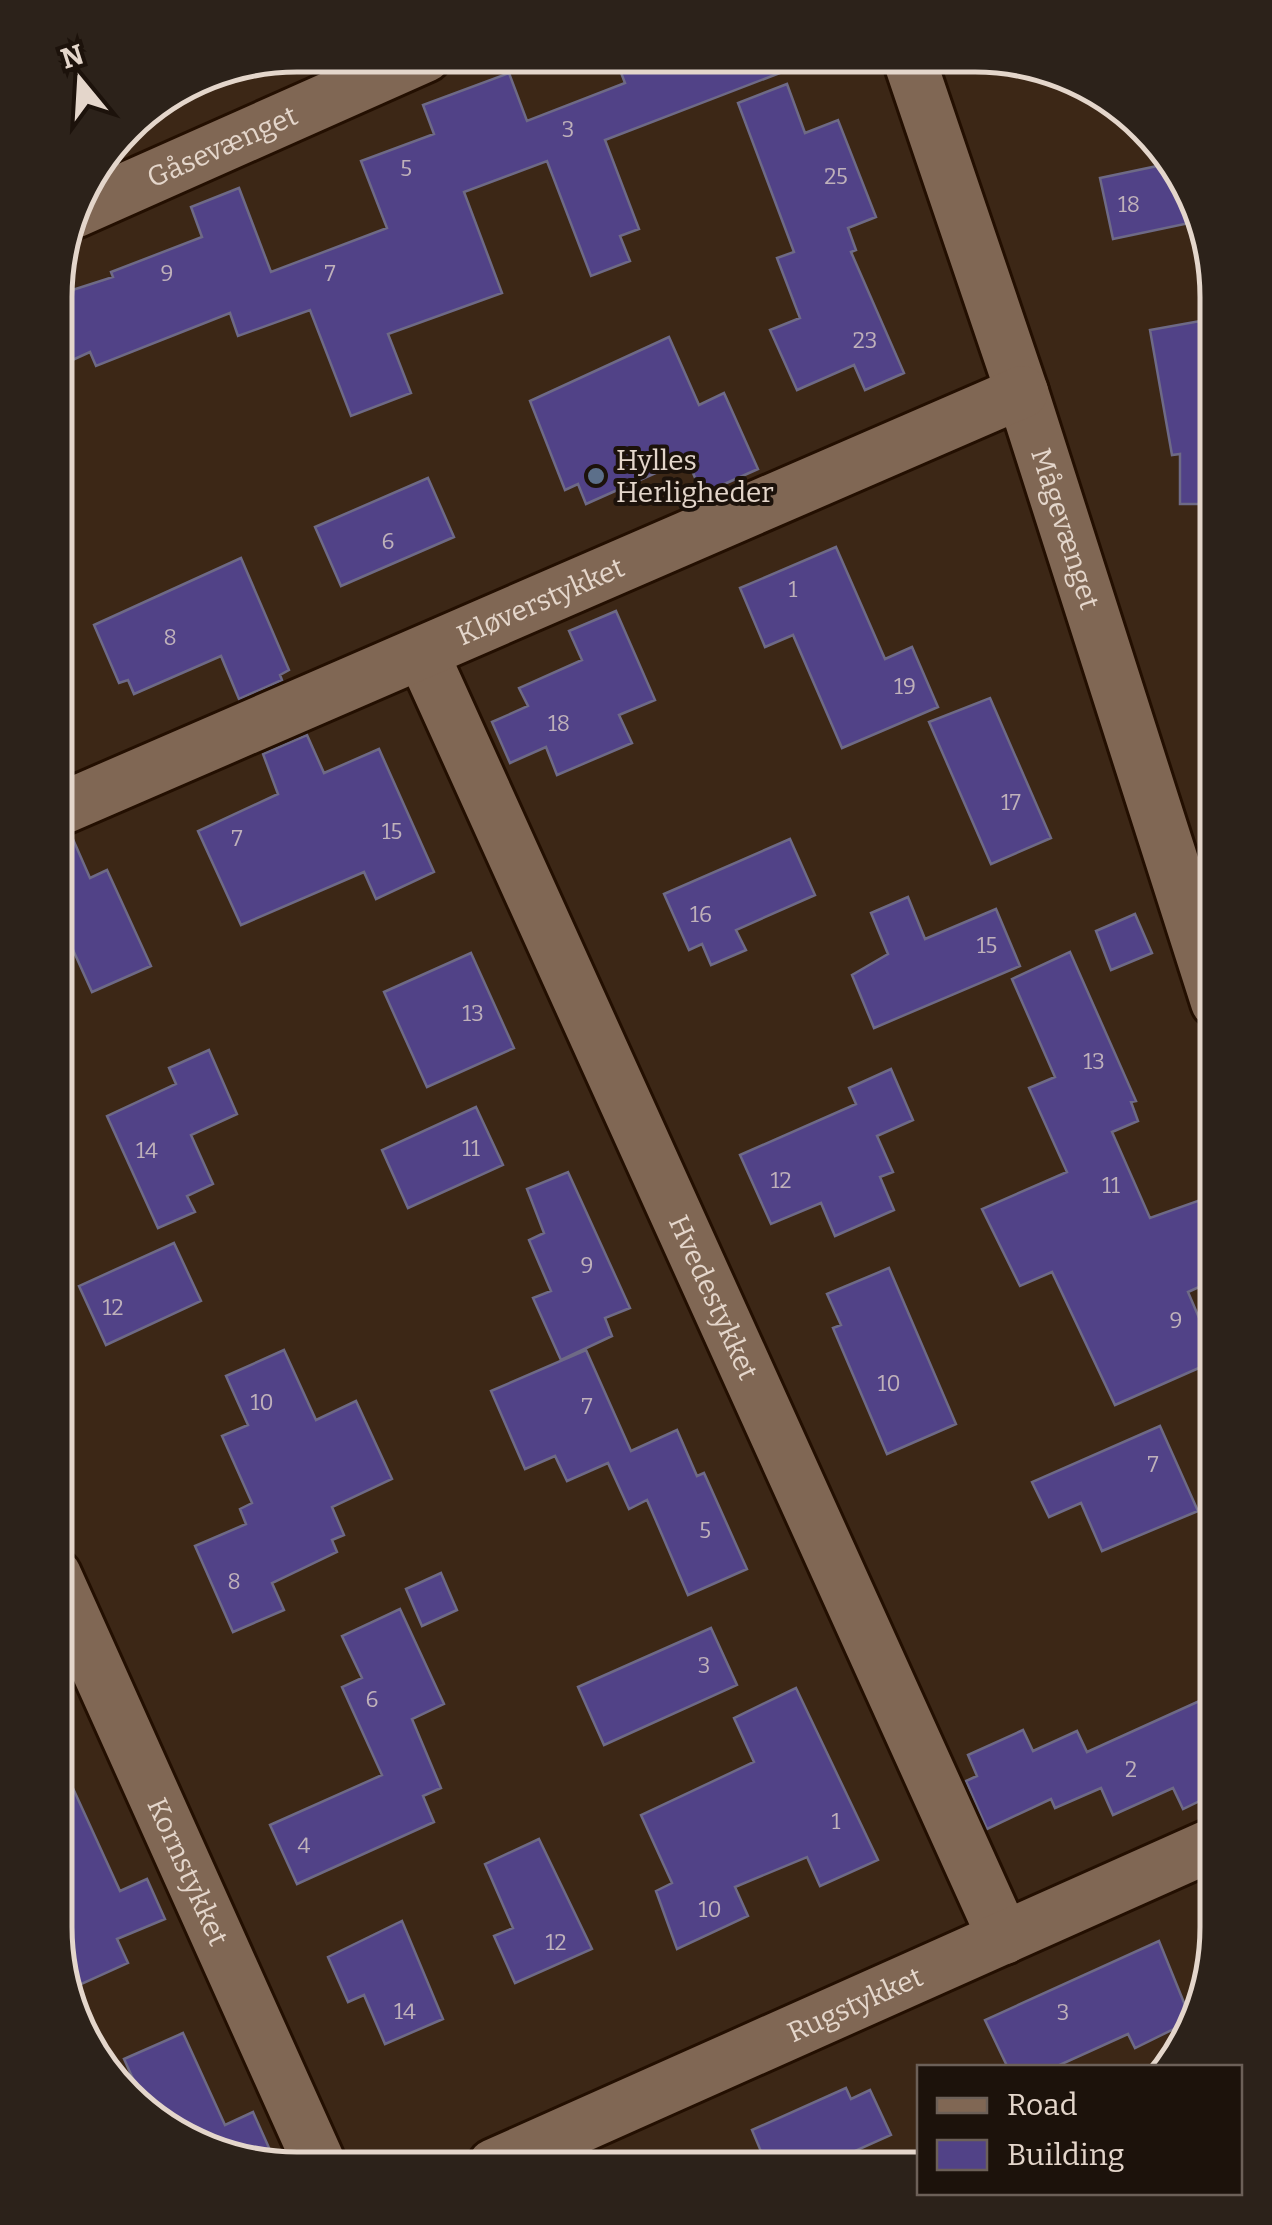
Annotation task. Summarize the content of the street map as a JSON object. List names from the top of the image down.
{
  "streets": {
    "street": [
      "Gåsevænget",
      "Mågevænget",
      "Kløverstykket",
      "Hvedestykket",
      "Kornstykket",
      "Rugstykket"
    ]
  },
  "crossings": [
    ["Mågevænget", "Kløverstykket"],
    ["Kløverstykket", "Hvedestykket"],
    ["Hvedestykket", "Rugstykket"]
  ],
  "places": ["Hylles Herligheder"],
  "house_numbers": [
    "3",
    "5",
    "25",
    "18",
    "9",
    "7",
    "23",
    "6",
    "1",
    "8",
    "19",
    "18",
    "17",
    "15",
    "7",
    "16",
    "15",
    "13",
    "13",
    "11",
    "14",
    "12",
    "11",
    "9",
    "12",
    "9",
    "10",
    "10",
    "7",
    "7",
    "5",
    "8",
    "3",
    "6",
    "2",
    "1",
    "4",
    "10",
    "12",
    "14",
    "3"
  ],
  "legend": ["Road", "Building"],
  "north": "top"
}
